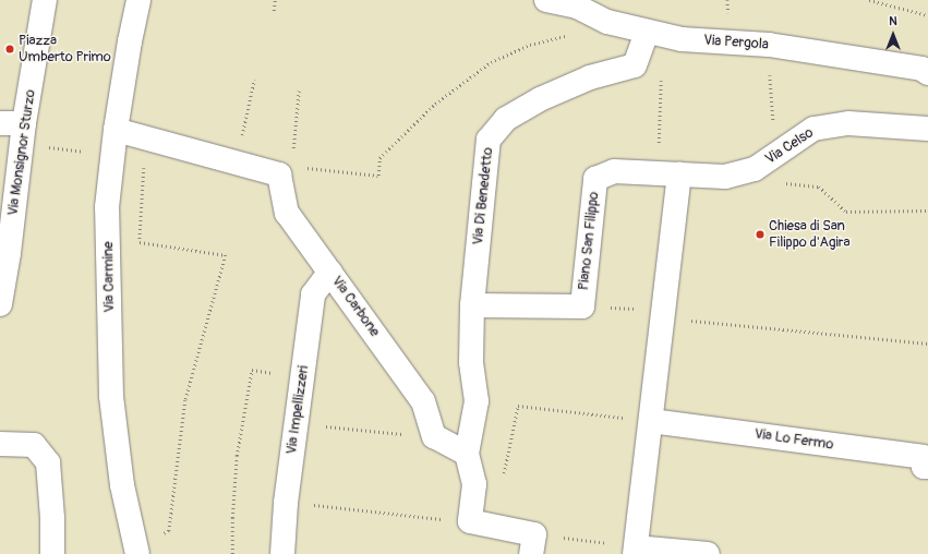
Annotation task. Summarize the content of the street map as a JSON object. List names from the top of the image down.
{
  "streets": {
    "street": [
      "Via Pergola",
      "Via Celso",
      "Via Monsignor Sturzo",
      "Via Di Benedetto",
      "Piano San Filippo",
      "Via Carmine",
      "Via Carbone",
      "Via Impellizzeri",
      "Via Lo Fermo"
    ]
  },
  "crossings": [
    ["Via Pergola", "Via Di Benedetto"],
    ["Via Celso", "Piano San Filippo"],
    ["Via Di Benedetto", "Piano San Filippo"],
    ["Via Carbone", "Via Impellizzeri"]
  ],
  "places": ["Piazza Umberto Primo", "Chiesa di San Filippo d'Agira"],
  "north": "top"
}
